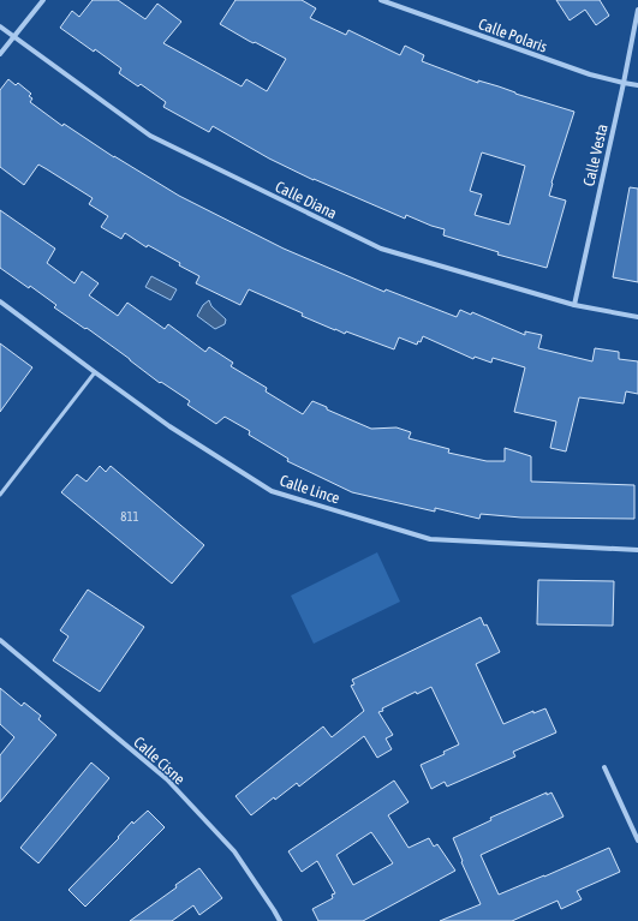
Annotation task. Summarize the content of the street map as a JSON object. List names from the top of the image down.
{
  "streets": {
    "street": [
      "Calle Polaris",
      "Calle Vesta",
      "Calle Diana",
      "Calle Lince",
      "Calle Cisne"
    ]
  },
  "crossings": [
    ["Calle Polaris", "Calle Vesta"],
    ["Calle Vesta", "Calle Diana"]
  ],
  "house_numbers": ["811"]
}
